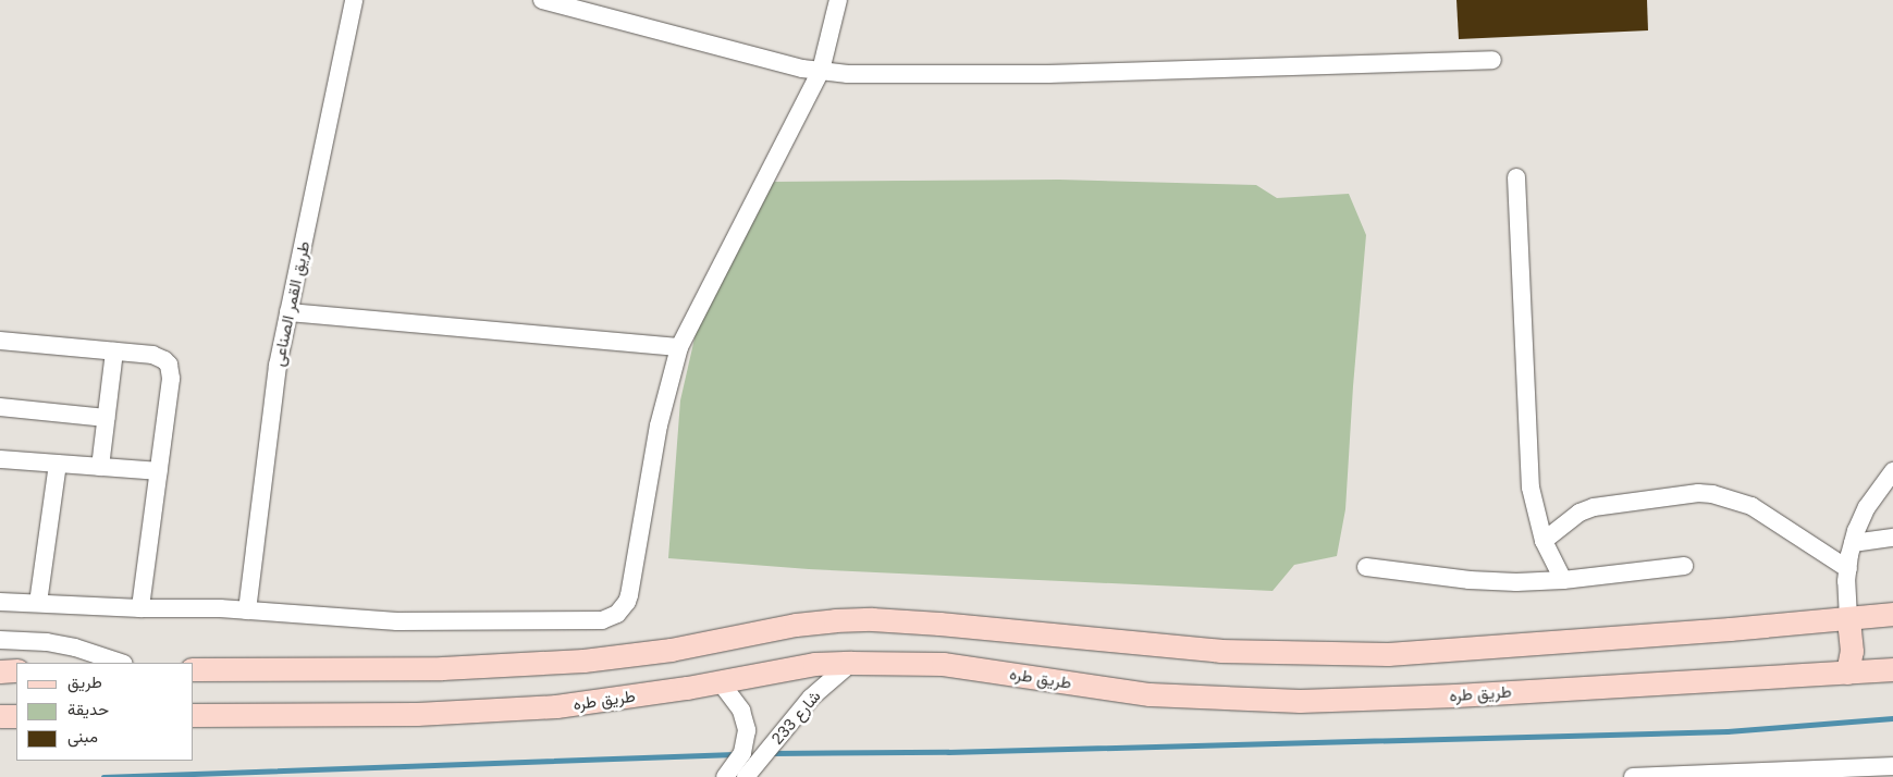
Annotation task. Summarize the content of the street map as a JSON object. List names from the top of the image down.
{
  "streets": {
    "main road": ["طريق طره"],
    "street": ["طريق القمر الصناعى", "شارع 233"]
  },
  "crossings": [
    ["طريق طره", "شارع 233"]
  ],
  "legend": ["طريق", "حديقة", "مبنى"]
}
